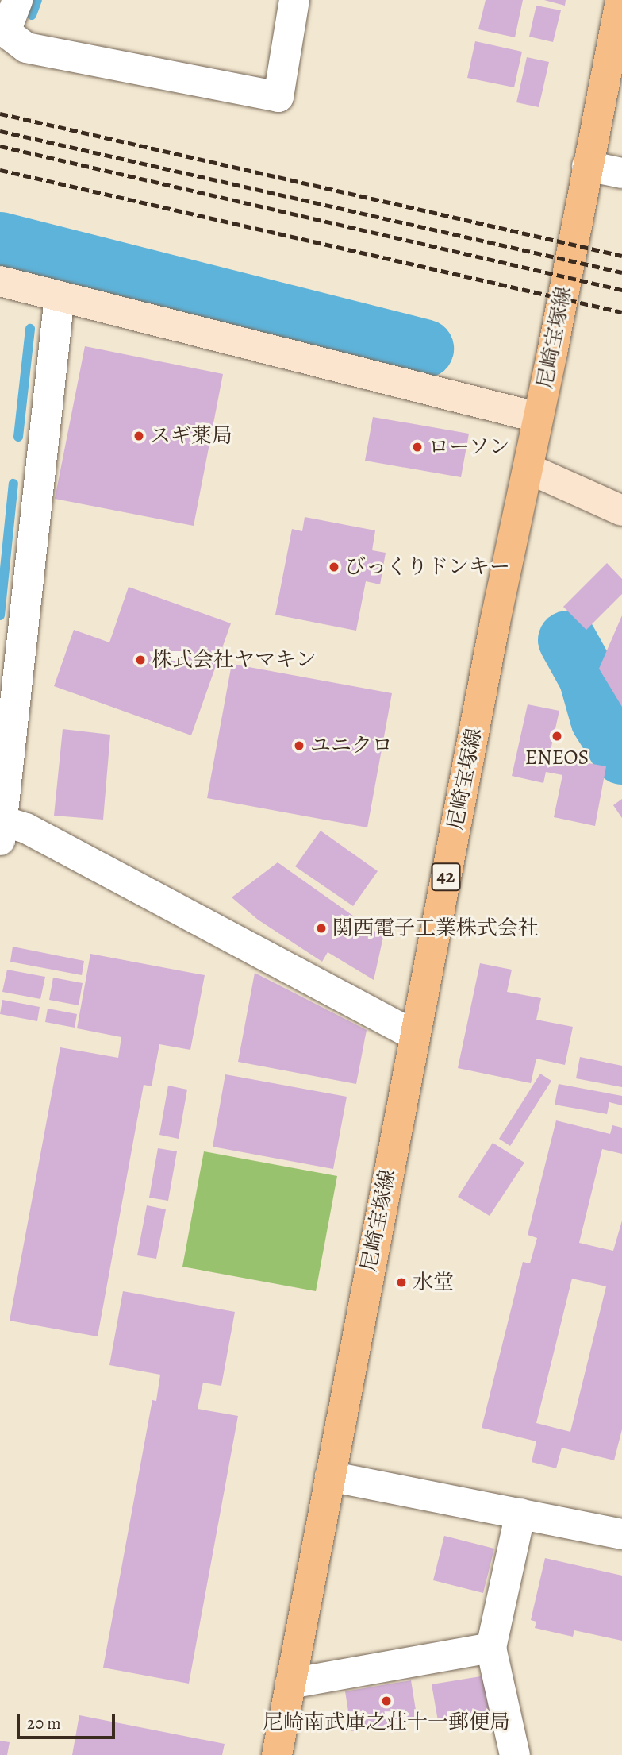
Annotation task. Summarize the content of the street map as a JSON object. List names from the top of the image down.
{
  "streets": {
    "main road": ["尼崎宝塚線", "42"]
  },
  "places": [
    "スギ薬局",
    "ローソン",
    "びっくりドンキー",
    "株式会社ヤマキン",
    "ENEOS",
    "ユニクロ",
    "関西電子工業株式会社",
    "水堂",
    "尼崎南武庫之荘十一郵便局"
  ],
  "scale_bar": "20 m"
}
